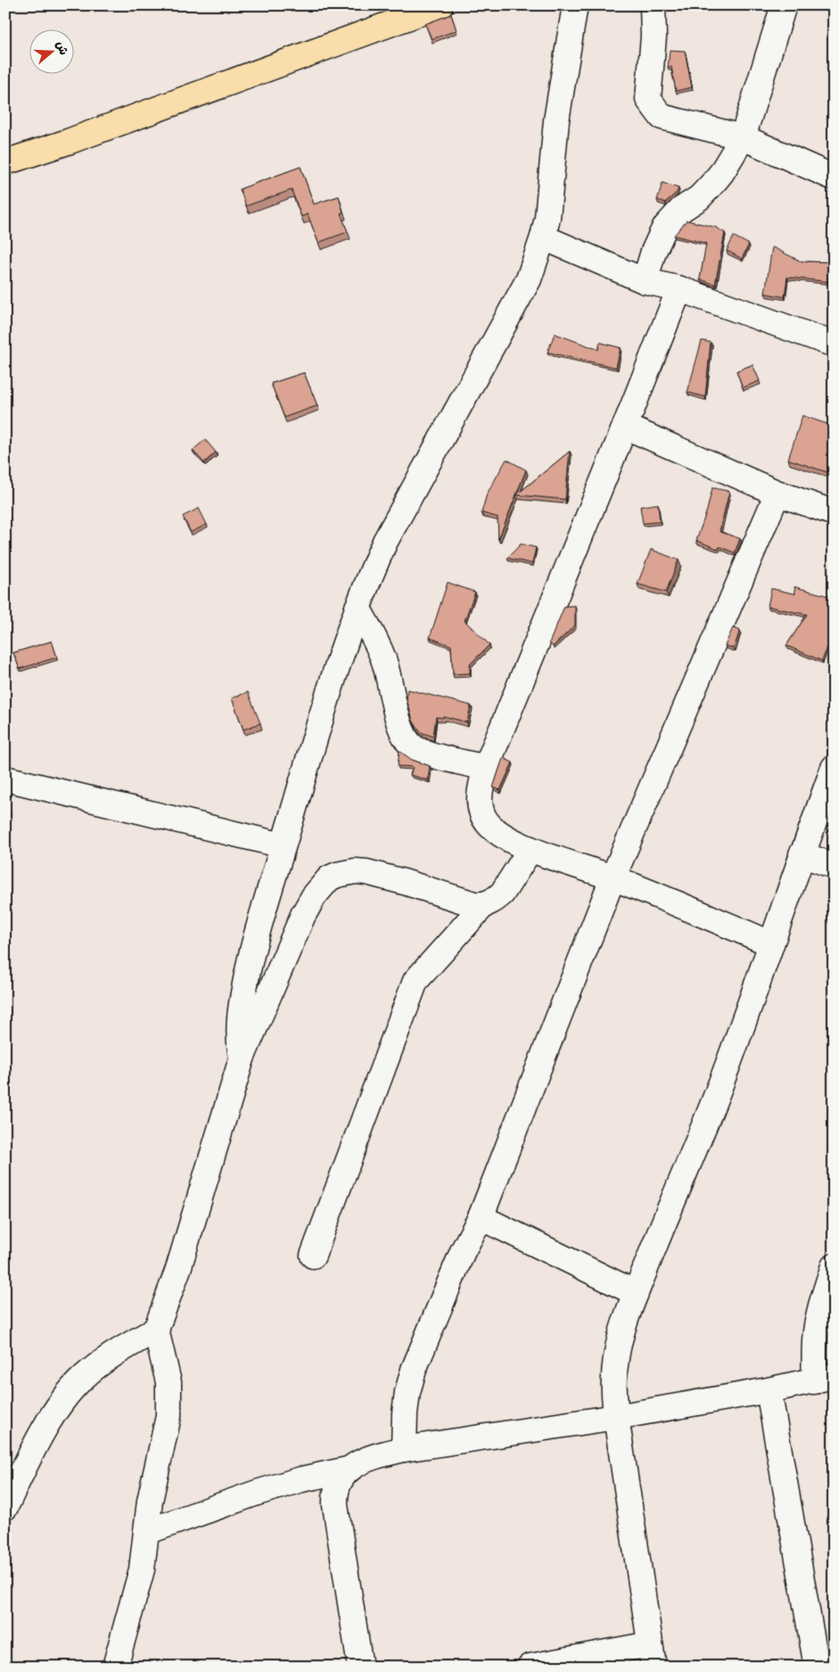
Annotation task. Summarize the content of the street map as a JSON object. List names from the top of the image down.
{
  "north": "right"
}
